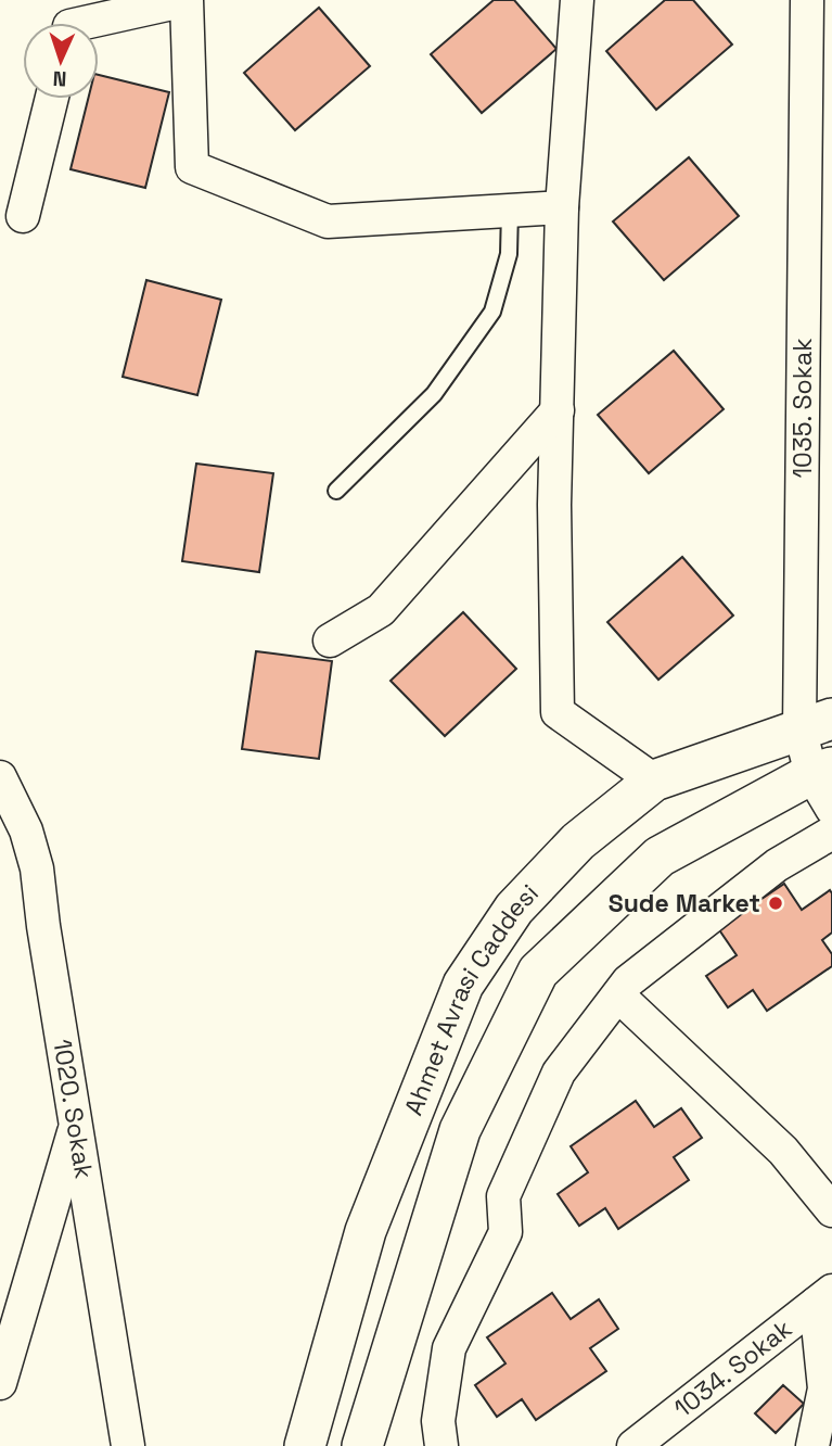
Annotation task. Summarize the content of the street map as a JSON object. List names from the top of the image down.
{
  "streets": {
    "street": [
      "1035. Sokak",
      "Ahmet Avrasi Caddesi",
      "1020. Sokak",
      "1034. Sokak"
    ]
  },
  "crossings": [
    ["1035. Sokak", "Ahmet Avrasi Caddesi"]
  ],
  "places": ["Sude Market"],
  "north": "bottom"
}
